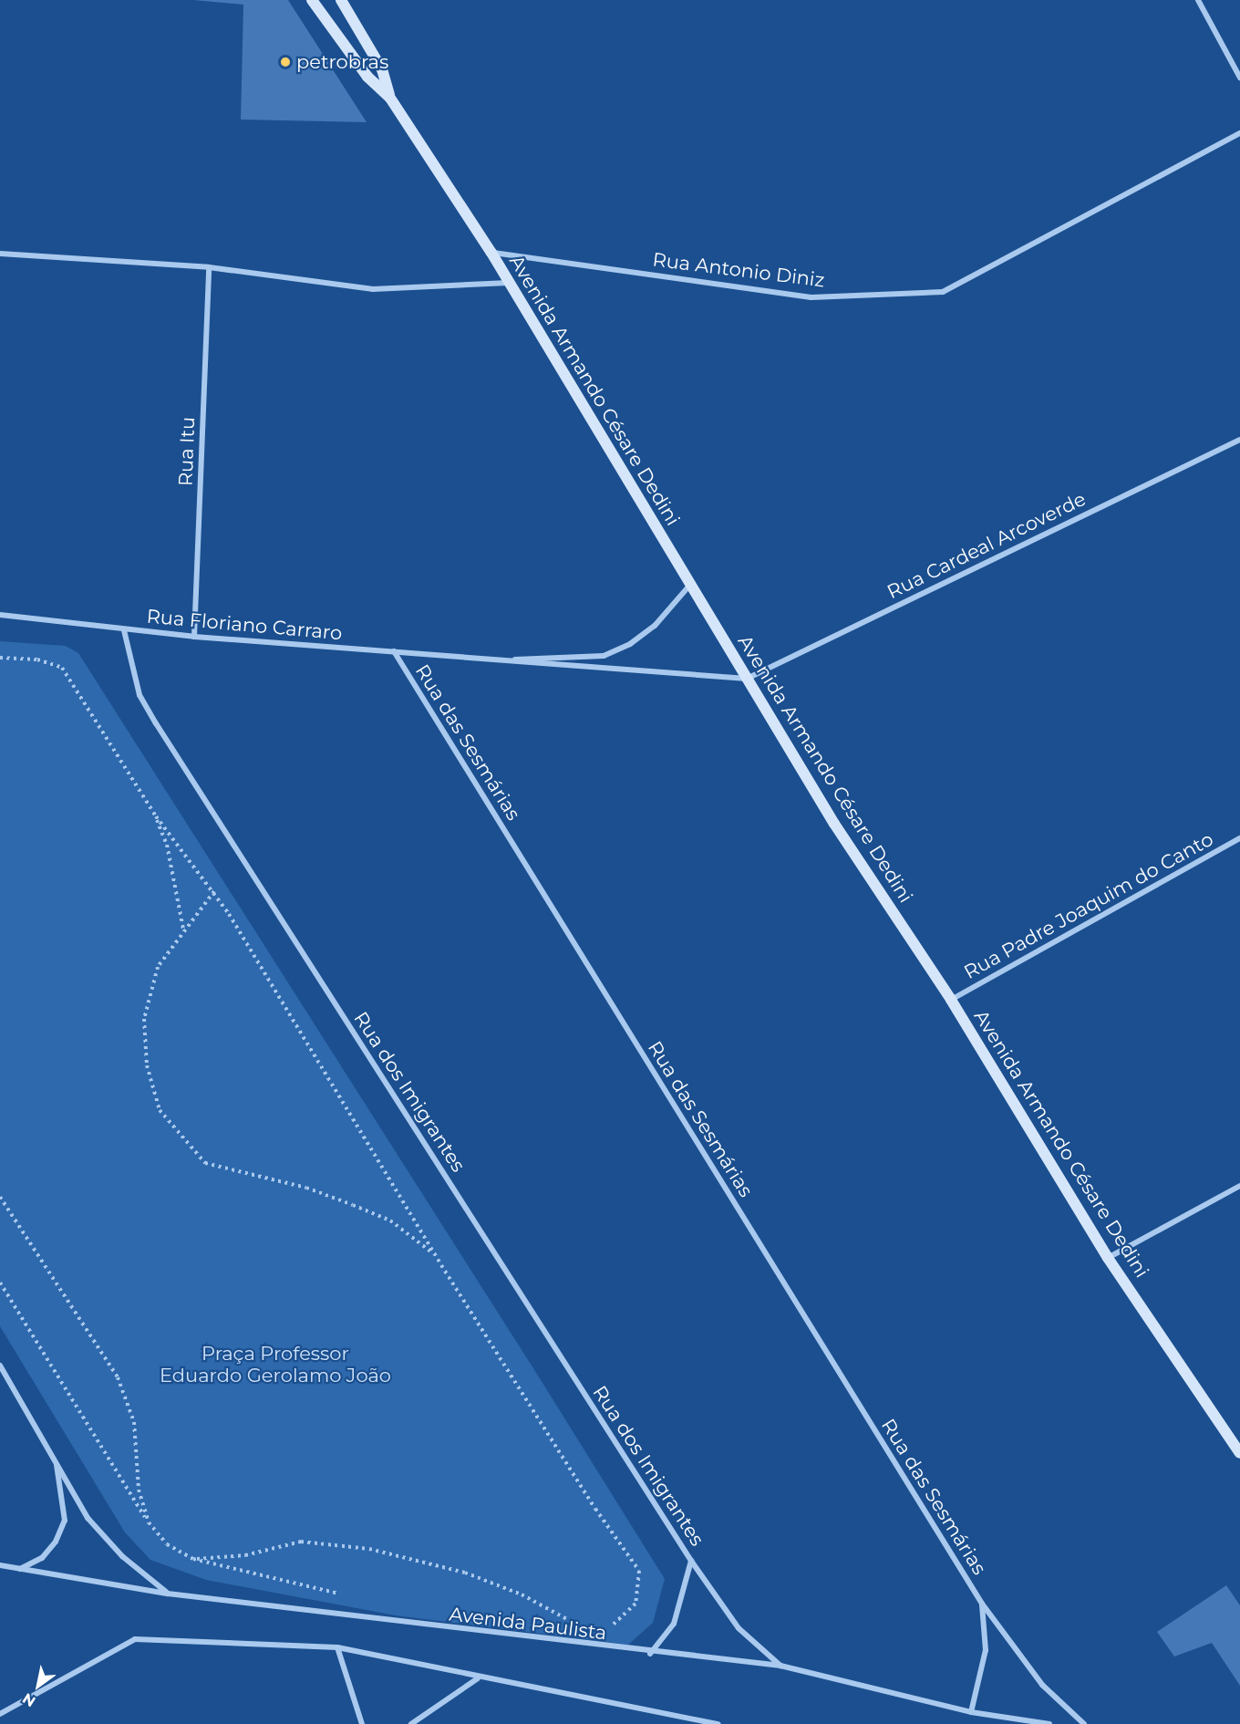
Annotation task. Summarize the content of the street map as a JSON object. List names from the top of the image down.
{
  "streets": {
    "street": [
      "Rua Antonio Diniz",
      "Avenida Armando Césare Dedini",
      "Rua Itu",
      "Rua Cardeal Arcoverde",
      "Rua Floriano Carraro",
      "Rua das Sesmárias",
      "Rua Padre Joaquim do Canto",
      "Rua dos Imigrantes",
      "Avenida Paulista"
    ]
  },
  "crossings": [
    ["Rua Antonio Diniz", "Avenida Armando Césare Dedini"],
    ["Avenida Armando Césare Dedini", "Rua Cardeal Arcoverde"],
    ["Avenida Armando Césare Dedini", "Rua Floriano Carraro"],
    ["Avenida Armando Césare Dedini", "Rua Padre Joaquim do Canto"],
    ["Rua Itu", "Rua Floriano Carraro"],
    ["Rua Cardeal Arcoverde", "Rua Floriano Carraro"],
    ["Rua Floriano Carraro", "Rua das Sesmárias"],
    ["Rua Floriano Carraro", "Rua dos Imigrantes"],
    ["Rua das Sesmárias", "Avenida Paulista"],
    ["Rua dos Imigrantes", "Avenida Paulista"]
  ],
  "parks": ["Praça Professor Eduardo Gerolamo João"],
  "places": ["petrobras"],
  "north": "bottom left"
}
